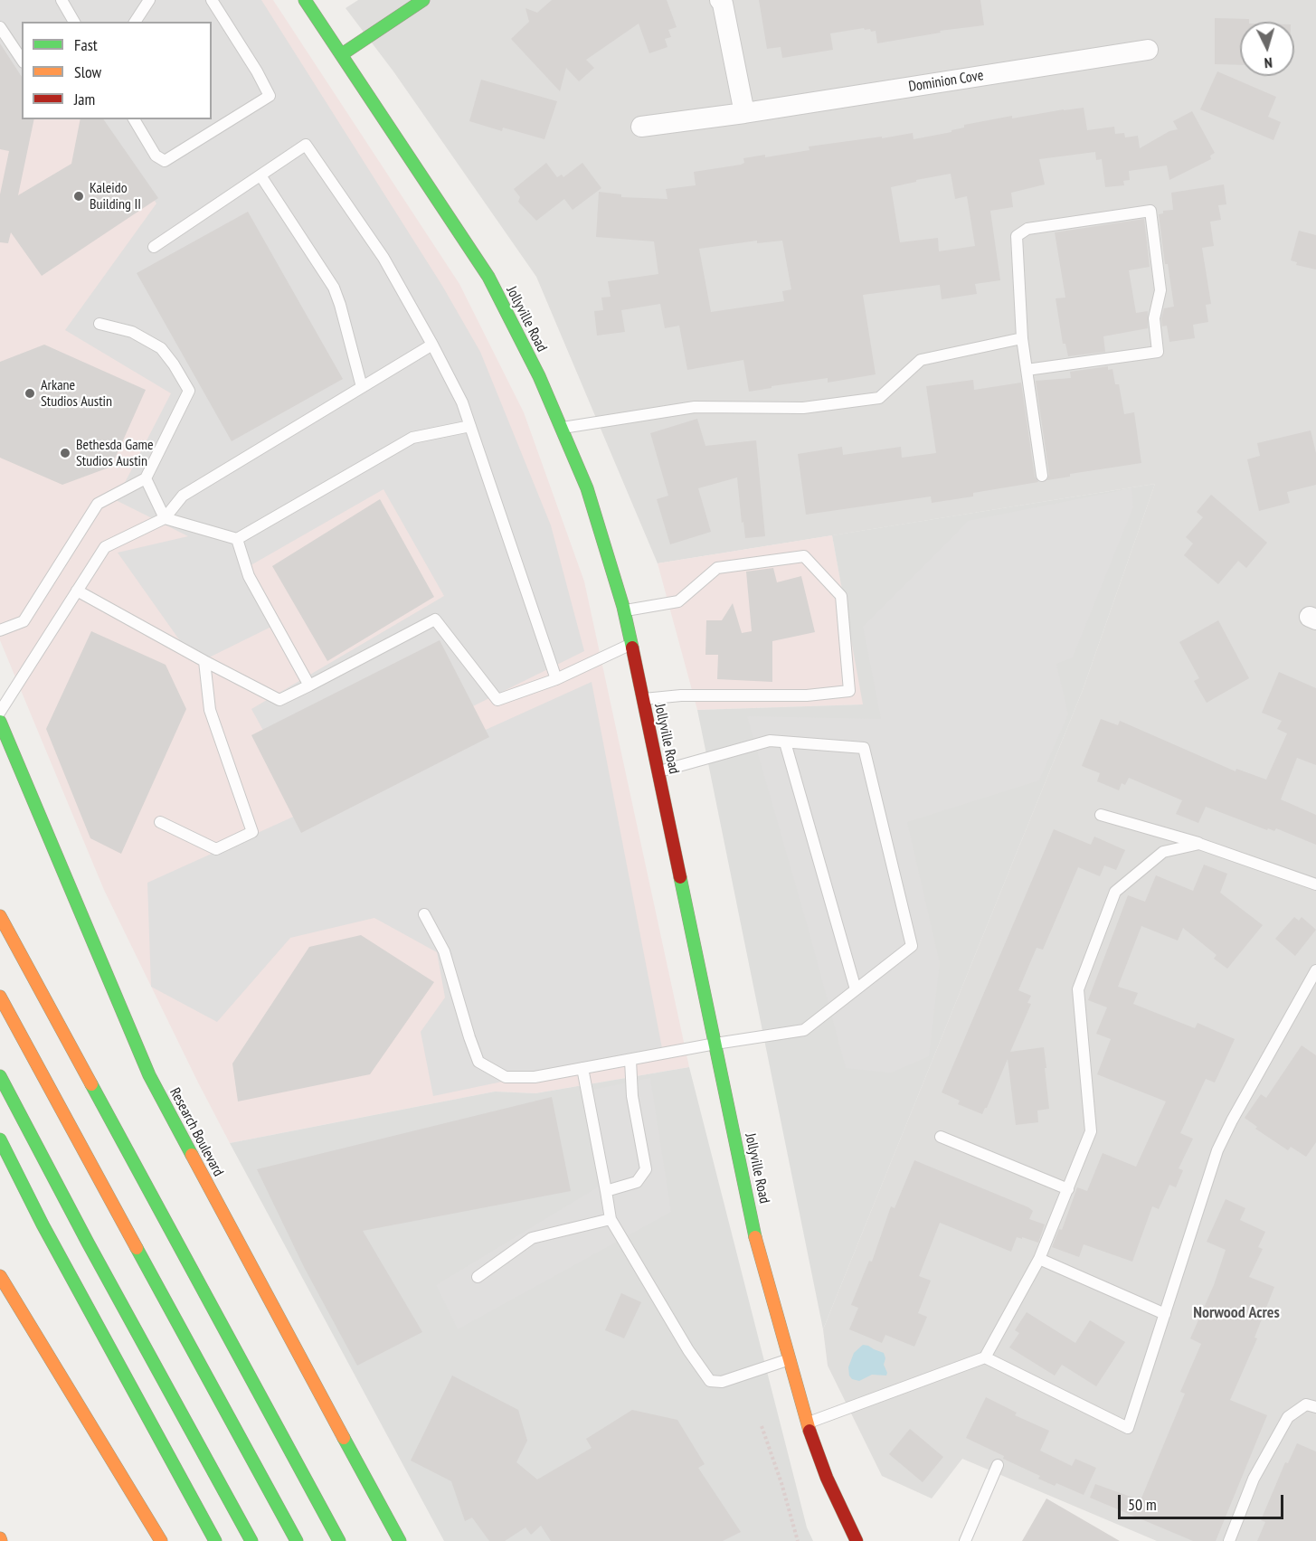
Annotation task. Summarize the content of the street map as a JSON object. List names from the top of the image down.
{
  "streets": {
    "main road": ["Jollyville Road", "Research Boulevard"],
    "street": ["Dominion Cove"]
  },
  "districts": ["Norwood Acres"],
  "places": ["Kaleido Building II", "Arkane Studios Austin", "Bethesda Game Studios Austin"],
  "legend": ["Fast", "Slow", "Jam"],
  "scale_bar": "50 m",
  "north": "bottom"
}
